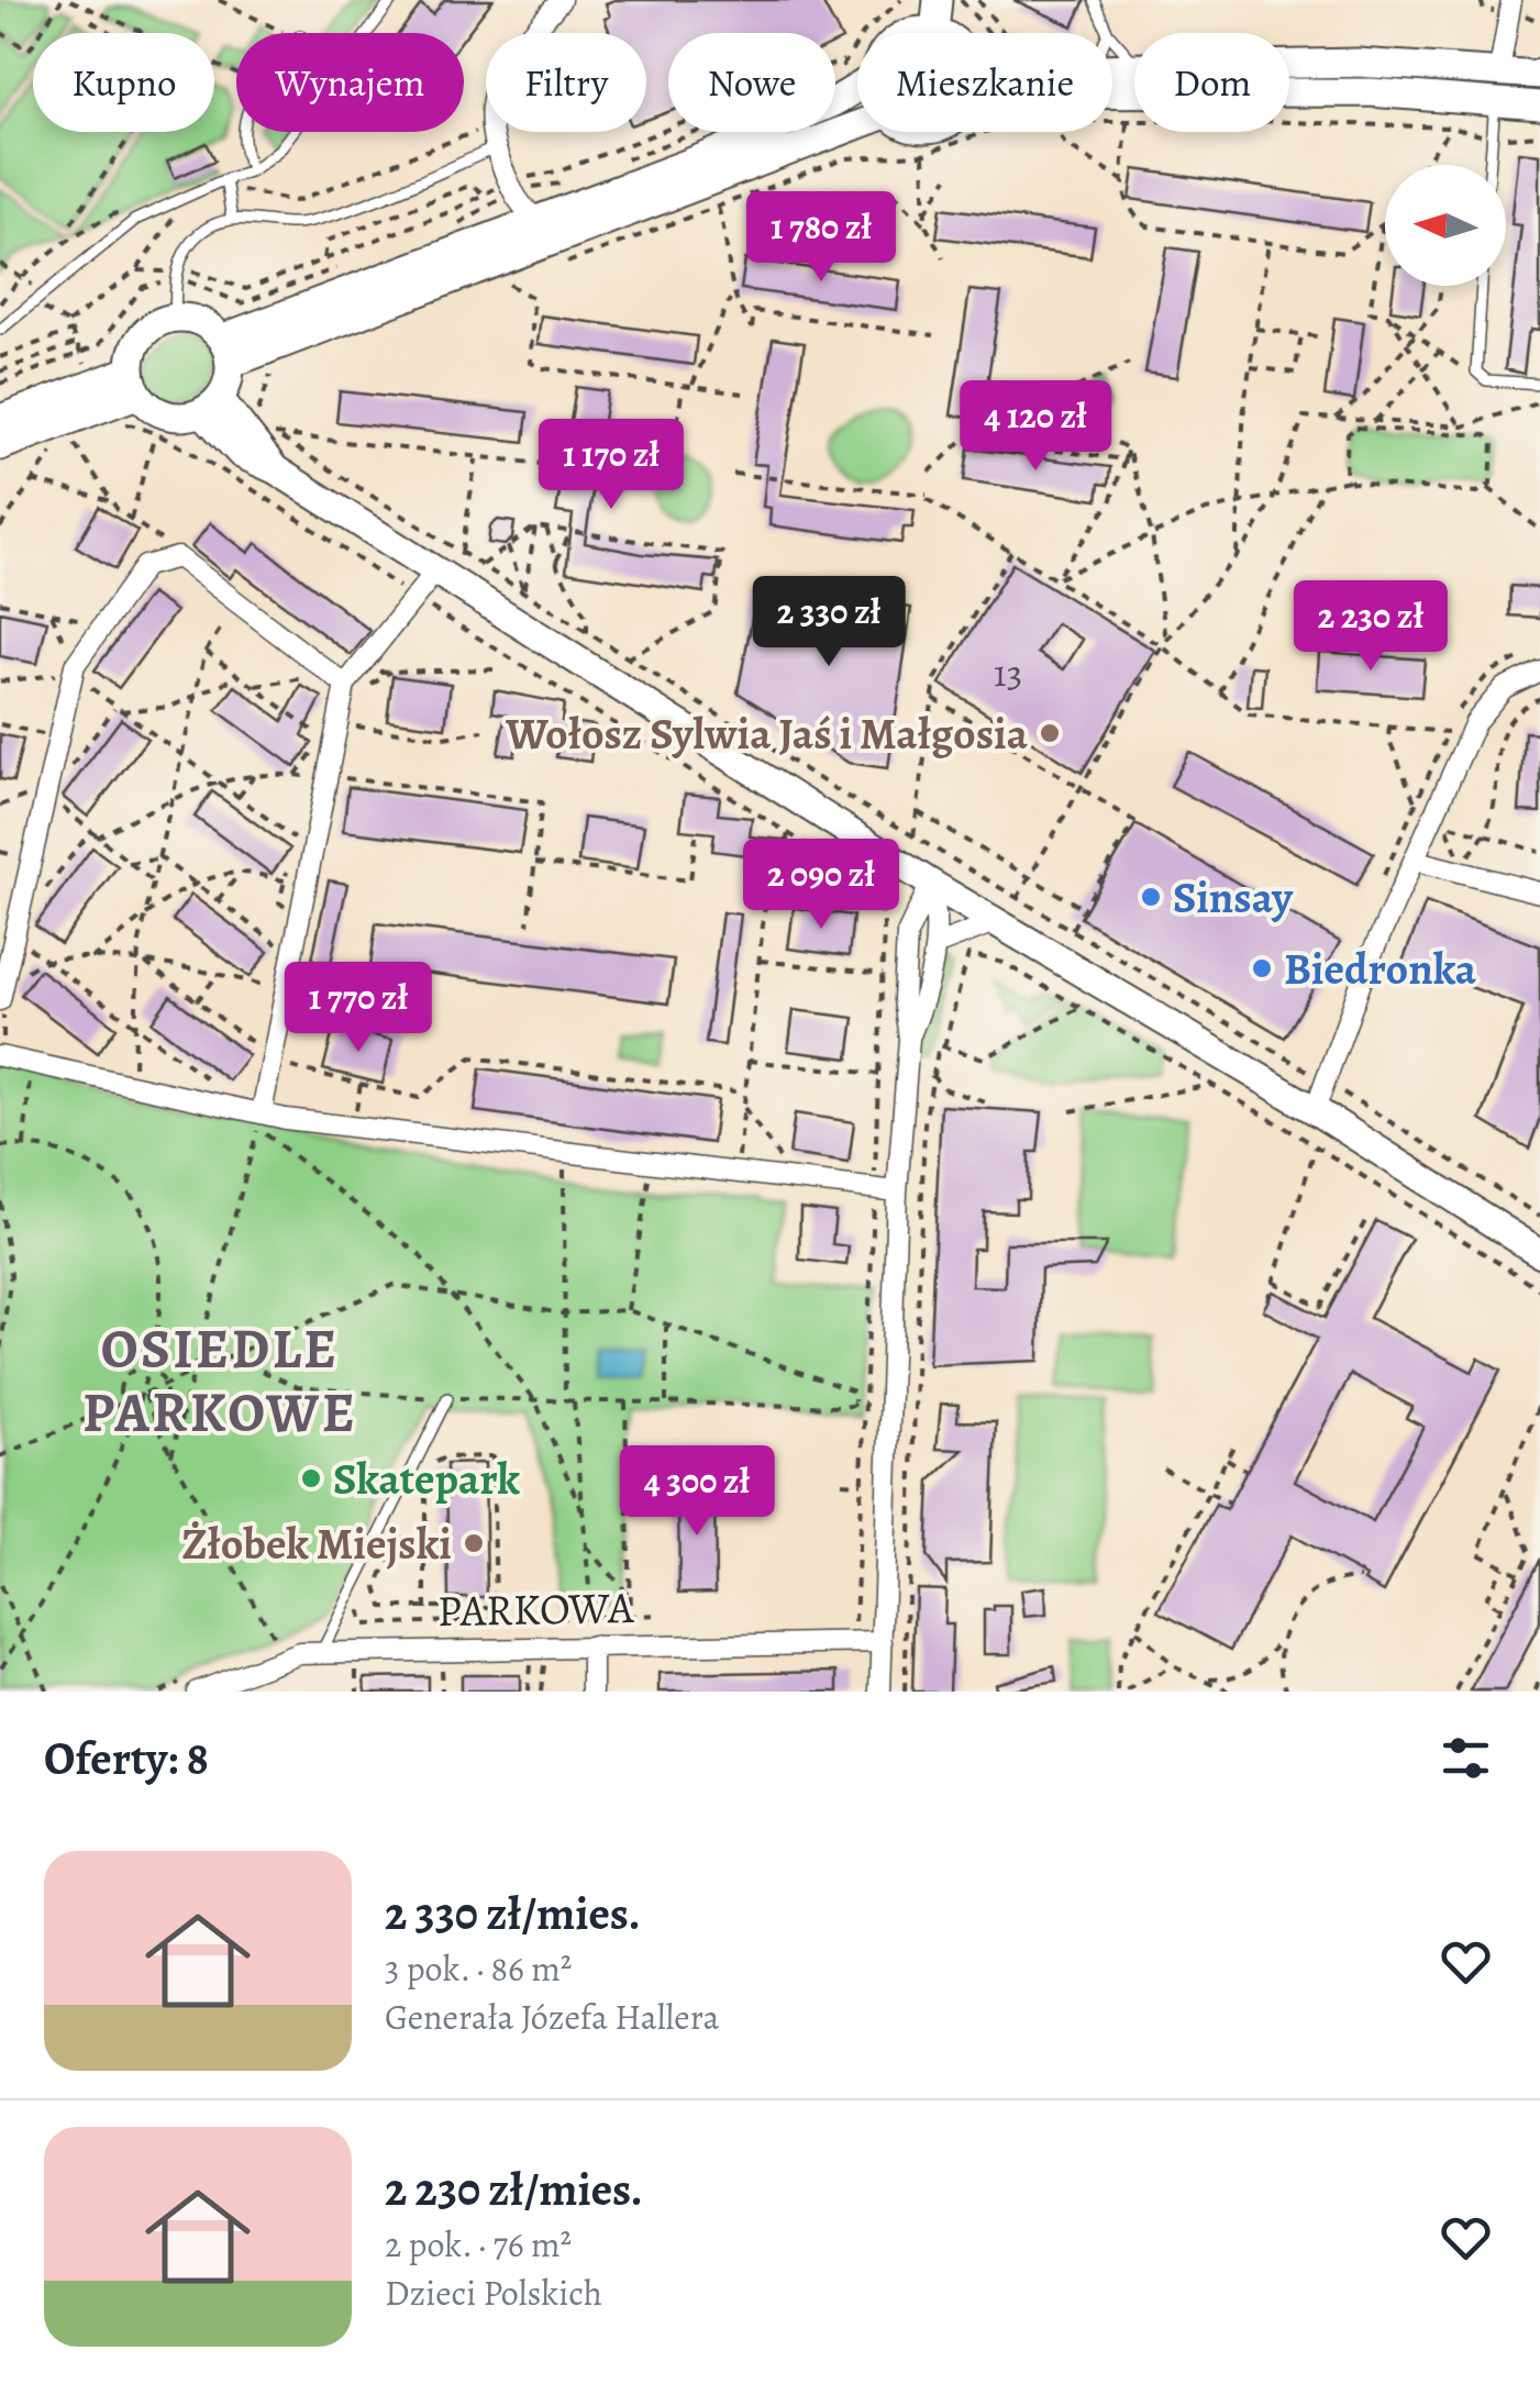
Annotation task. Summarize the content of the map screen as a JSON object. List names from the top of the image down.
{
  "streets": {
    "street": ["PARKOWA"]
  },
  "districts": ["OSIEDLE PARKOWE"],
  "places": [
    "Wołosz Sylwia Jaś i Małgosia",
    "Sinsay",
    "Biedronka",
    "Skatepark",
    "Żłobek Miejski"
  ],
  "house_numbers": ["13"],
  "north": "left",
  "page": {
    "chip": [
      "Kupno",
      "Wynajem",
      "Filtry",
      "Nowe",
      "Mieszkanie",
      "Dom"
    ],
    "price": [
      "1 780 zł",
      "4 120 zł",
      "1 170 zł",
      "2 330 zł",
      "2 230 zł",
      "2 090 zł",
      "1 770 zł",
      "4 300 zł"
    ],
    "heading": "Oferty: 8",
    "list": [
      {
        "name": "2 330 zł/mies.",
        "note": "3 pok. · 86 m² · Generała Józefa Hallera"
      },
      {
        "name": "2 230 zł/mies.",
        "note": "2 pok. · 76 m² · Dzieci Polskich"
      }
    ]
  }
}
